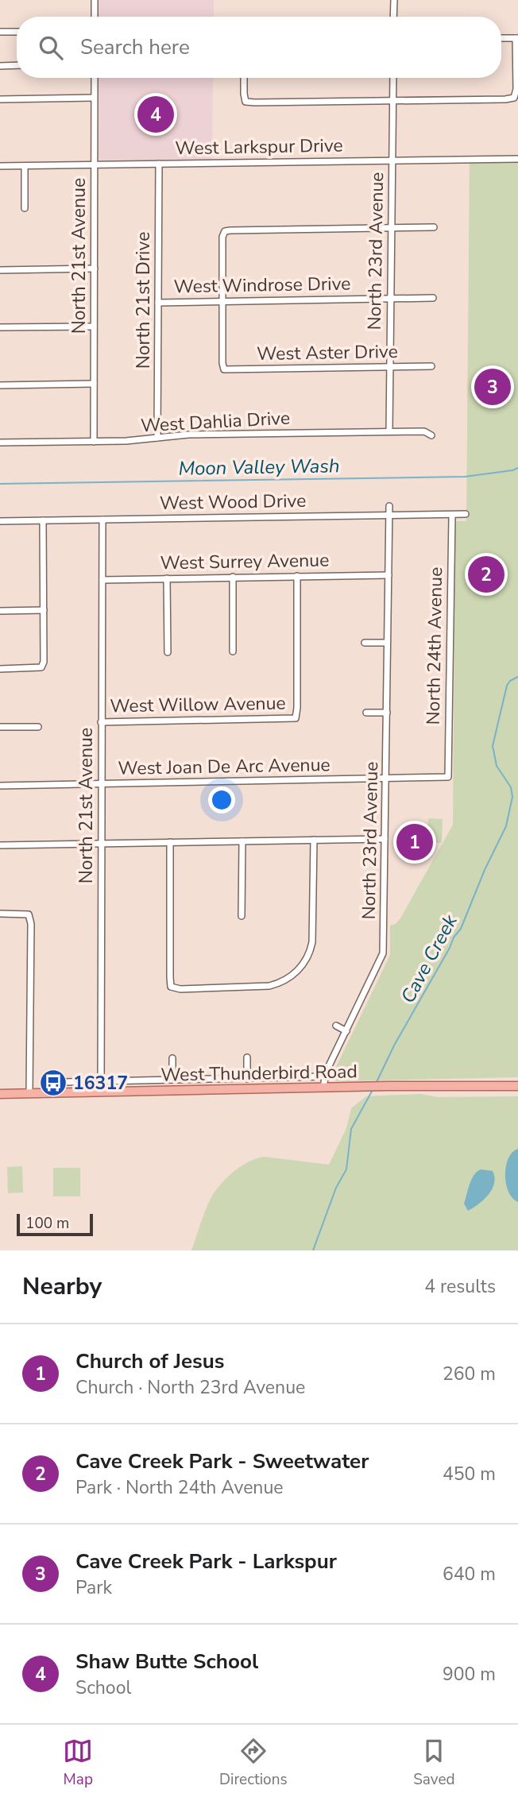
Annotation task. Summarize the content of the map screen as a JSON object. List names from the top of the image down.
{
  "streets": {
    "main road": ["West Thunderbird Road"],
    "street": [
      "West Larkspur Drive",
      "North 23rd Avenue",
      "North 21st Avenue",
      "West Windrose Drive",
      "North 21st Drive",
      "West Aster Drive",
      "West Dahlia Drive",
      "West Wood Drive",
      "West Surrey Avenue",
      "North 24th Avenue",
      "West Willow Avenue",
      "West Joan De Arc Avenue"
    ]
  },
  "crossings": [
    ["West Larkspur Drive", "North 23rd Avenue"],
    ["West Larkspur Drive", "North 21st Avenue"],
    ["West Larkspur Drive", "North 21st Drive"],
    ["North 23rd Avenue", "West Windrose Drive"],
    ["North 23rd Avenue", "West Aster Drive"],
    ["North 23rd Avenue", "West Dahlia Drive"],
    ["North 23rd Avenue", "West Wood Drive"],
    ["North 23rd Avenue", "West Surrey Avenue"],
    ["North 23rd Avenue", "West Joan De Arc Avenue"],
    ["North 23rd Avenue", "West Thunderbird Road"],
    ["North 21st Avenue", "West Dahlia Drive"],
    ["North 21st Avenue", "West Wood Drive"],
    ["North 21st Avenue", "West Surrey Avenue"],
    ["North 21st Avenue", "West Willow Avenue"],
    ["North 21st Avenue", "West Joan De Arc Avenue"],
    ["North 21st Avenue", "West Thunderbird Road"],
    ["West Windrose Drive", "North 21st Drive"],
    ["West Windrose Drive", "West Aster Drive"],
    ["North 21st Drive", "West Dahlia Drive"],
    ["West Wood Drive", "North 24th Avenue"],
    ["West Surrey Avenue", "West Willow Avenue"],
    ["North 24th Avenue", "West Joan De Arc Avenue"]
  ],
  "water": ["Moon Valley Wash", "Cave Creek"],
  "places": {
    "bus stop": ["16317"]
  },
  "scale_bar": "100 m",
  "page": {
    "search": "Search here",
    "pins": [
      "4",
      "3",
      "2",
      "1"
    ],
    "scale": "100 m",
    "heading": ["Nearby", "4 results"],
    "list": [
      {
        "mark": "1",
        "name": "Church of Jesus",
        "note": "Church · North 23rd Avenue",
        "value": "260 m"
      },
      {
        "mark": "2",
        "name": "Cave Creek Park - Sweetwater",
        "note": "Park · North 24th Avenue",
        "value": "450 m"
      },
      {
        "mark": "3",
        "name": "Cave Creek Park - Larkspur",
        "note": "Park",
        "value": "640 m"
      },
      {
        "mark": "4",
        "name": "Shaw Butte School",
        "note": "School",
        "value": "900 m"
      }
    ],
    "nav": ["Map", "Directions", "Saved"]
  }
}
